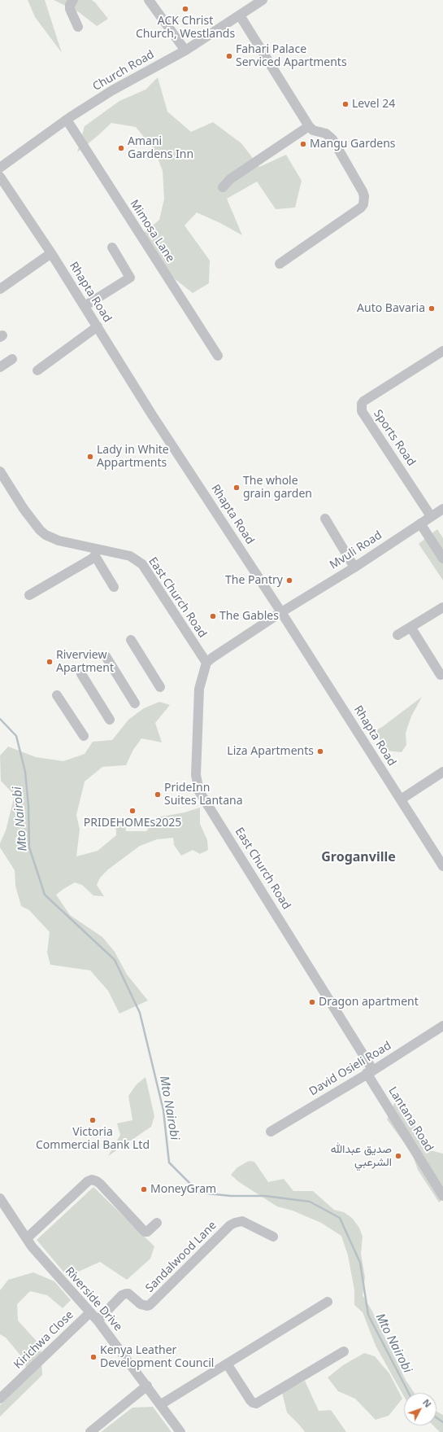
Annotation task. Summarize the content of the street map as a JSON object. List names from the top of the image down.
{
  "streets": {
    "street": [
      "Church Road",
      "Mimosa Lane",
      "Rhapta Road",
      "Sports Road",
      "Mvuli Road",
      "East Church Road",
      "David Osieli Road",
      "Lantana Road",
      "Sandalwood Lane",
      "Riverside Drive",
      "Kirichwa Close"
    ]
  },
  "crossings": [
    ["Church Road", "Mimosa Lane"],
    ["Rhapta Road", "Mvuli Road"],
    ["Sports Road", "Mvuli Road"],
    ["East Church Road", "David Osieli Road"],
    ["East Church Road", "Lantana Road"],
    ["David Osieli Road", "Lantana Road"],
    ["Sandalwood Lane", "Riverside Drive"],
    ["Riverside Drive", "Kirichwa Close"]
  ],
  "districts": ["Groganville"],
  "water": ["Mto Nairobi"],
  "places": [
    "ACK Christ Church, Westlands",
    "Fahari Palace Serviced Apartments",
    "Level 24",
    "Mangu Gardens",
    "Amani Gardens Inn",
    "Auto Bavaria",
    "Lady in White Appartments",
    "The whole grain garden",
    "The Pantry",
    "The Gables",
    "Riverview Apartment",
    "Liza Apartments",
    "PrideInn Suites Lantana",
    "PRIDEHOMEs2025",
    "Dragon apartment",
    "Victoria Commercial Bank Ltd",
    "صديق عبدالله الشرعبي",
    "MoneyGram",
    "Kenya Leather Development Council"
  ],
  "north": "top right"
}
